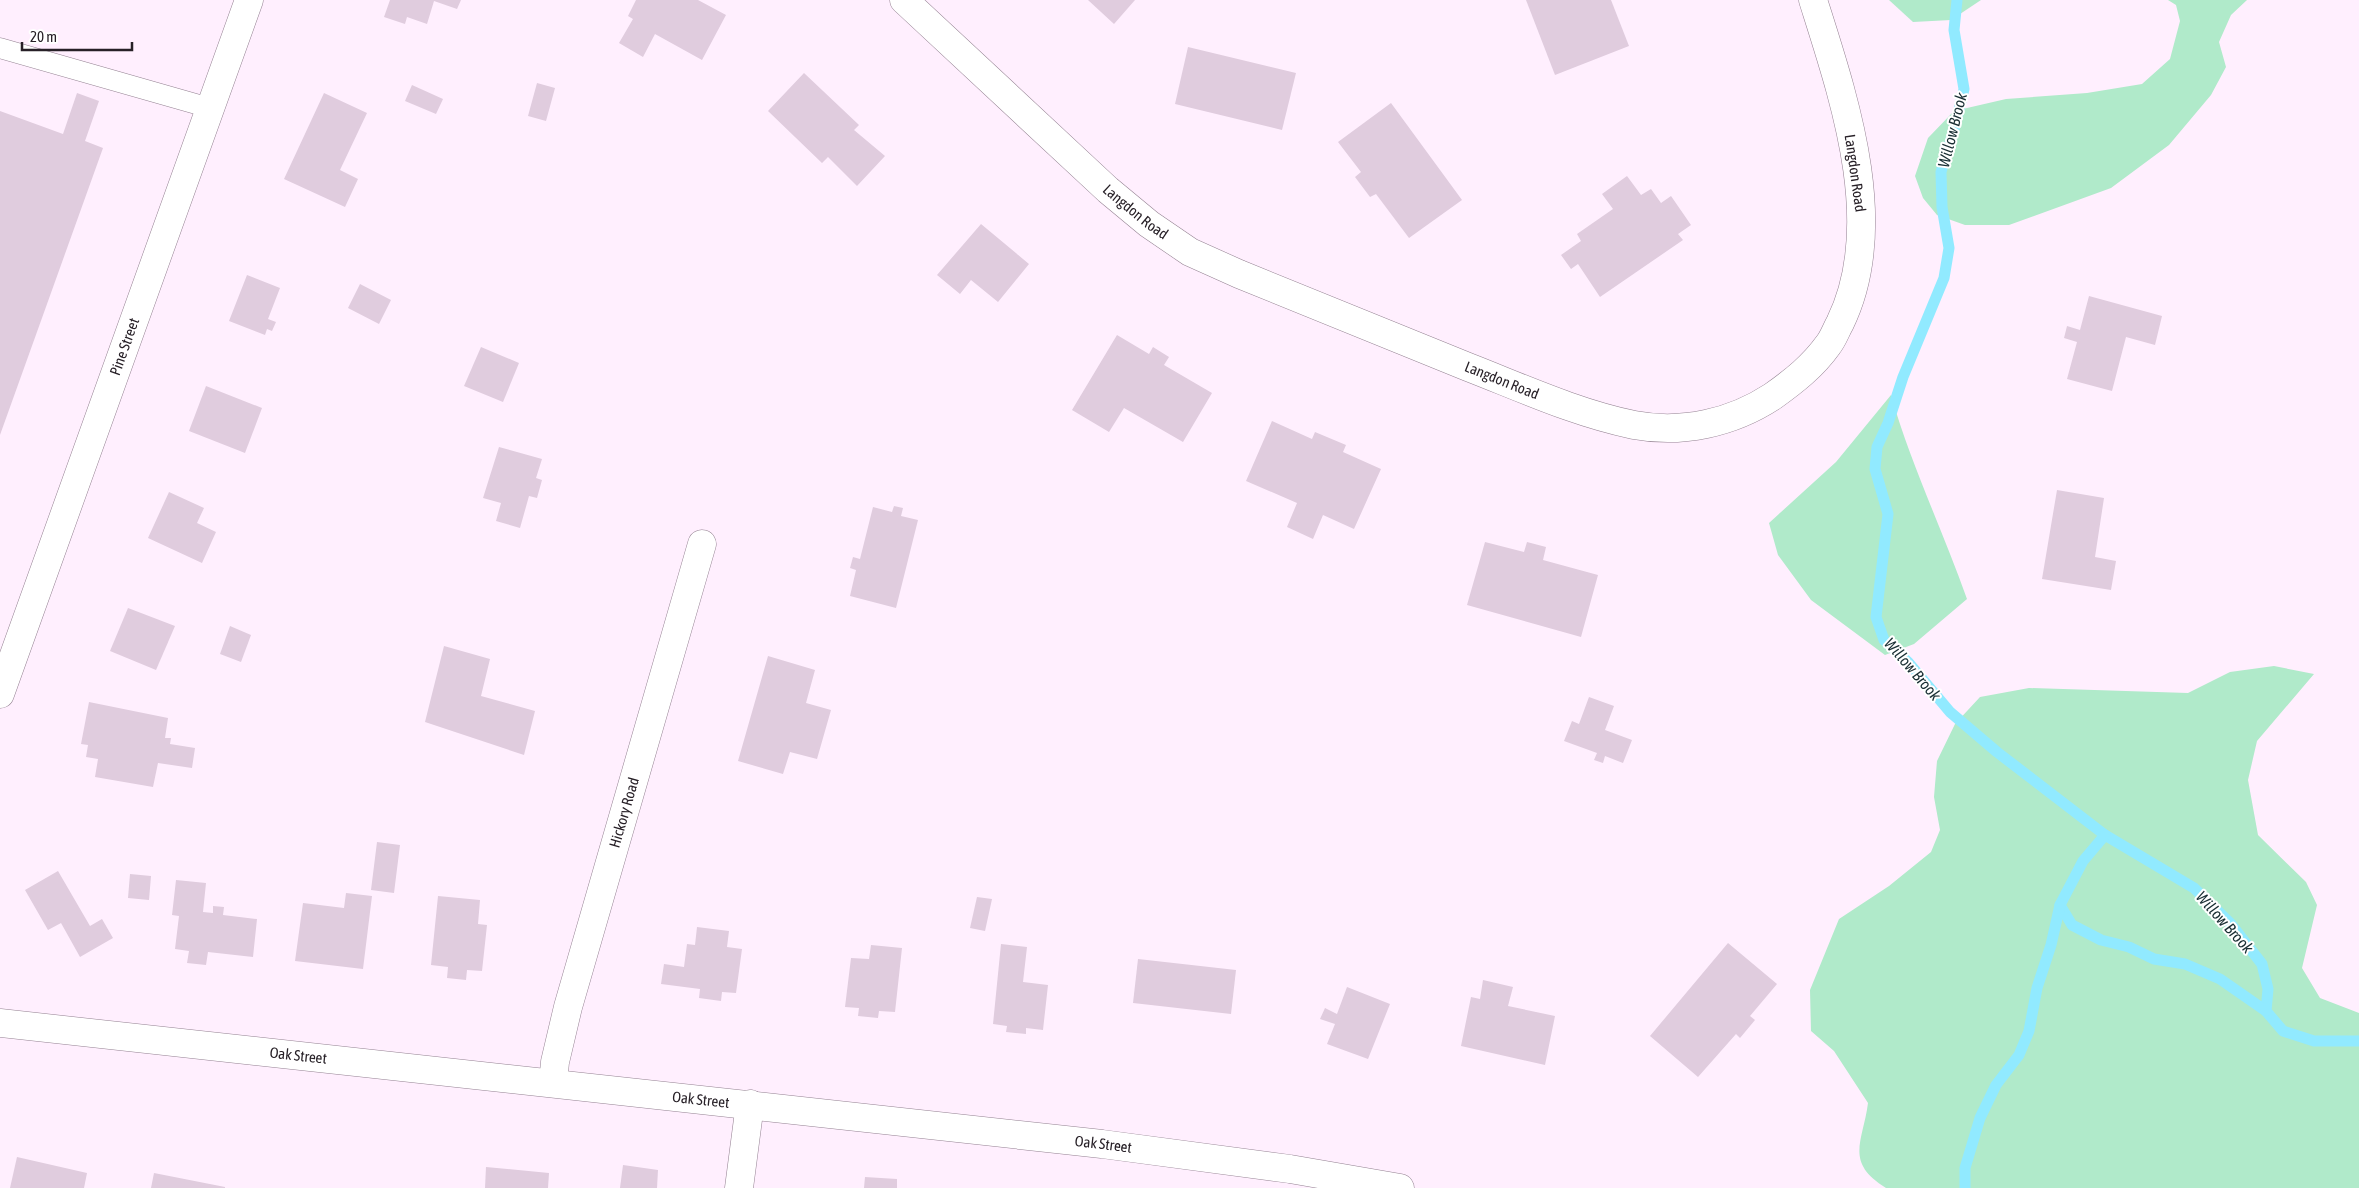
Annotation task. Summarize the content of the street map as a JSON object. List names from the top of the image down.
{
  "streets": {
    "main road": [
      "Langdon Road",
      "Pine Street",
      "Hickory Road",
      "Oak Street"
    ]
  },
  "crossings": [
    ["Hickory Road", "Oak Street"]
  ],
  "water": ["Willow Brook"],
  "scale_bar": "20 m"
}
